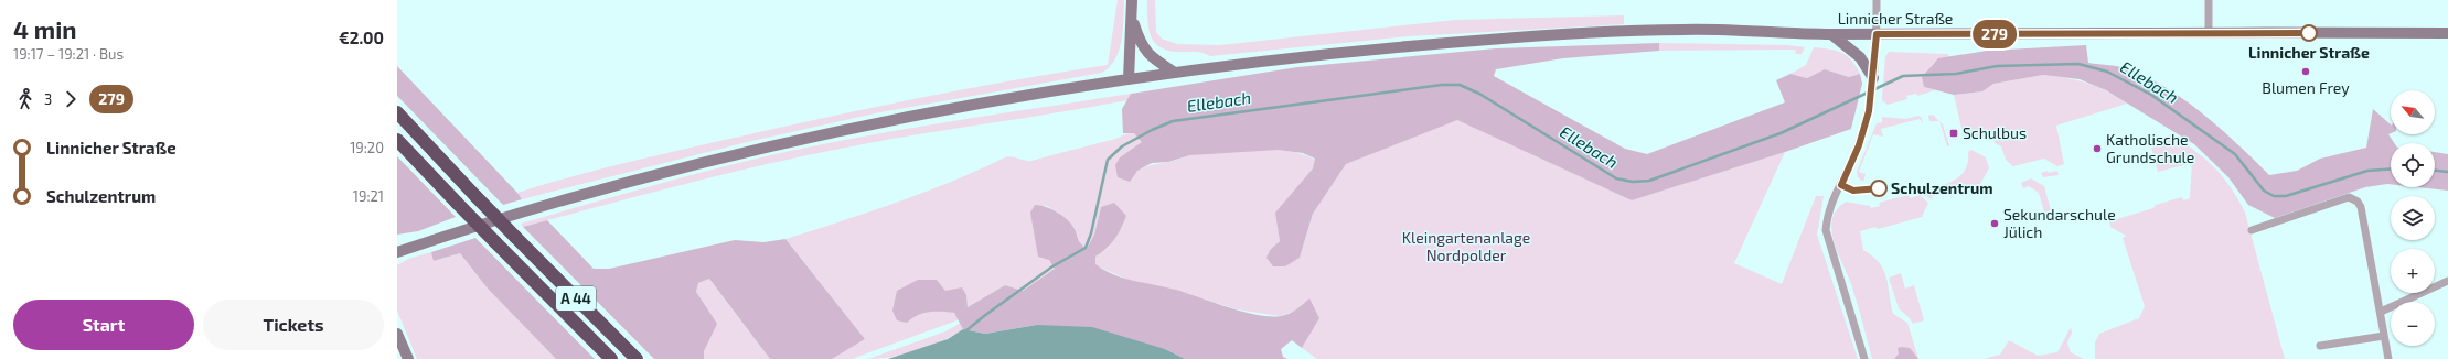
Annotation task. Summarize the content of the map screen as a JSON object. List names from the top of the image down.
{
  "streets": {
    "highway": ["A 44"],
    "main road": ["Linnicher Straße"]
  },
  "water": ["Ellebach"],
  "parks": ["Kleingartenanlage Nordpolder"],
  "places": {
    "other": [
      "Linnicher Straße",
      "Blumen Frey",
      "Katholische Grundschule",
      "Schulzentrum",
      "Sekundarschule Jülich"
    ],
    "transit": ["Schulbus"]
  },
  "lines": ["bus line 279"],
  "north": "top left",
  "page": {
    "heading": ["4 min", "19:17 – 19:21 · Bus", "€2.00"],
    "on_map": "279",
    "legs": ["3", "279"],
    "map_buttons": ["+", "−"],
    "list": [
      {
        "name": "Linnicher Straße",
        "value": "19:20"
      },
      {
        "name": "Schulzentrum",
        "value": "19:21"
      }
    ],
    "buttons": ["Start", "Tickets"]
  }
}
